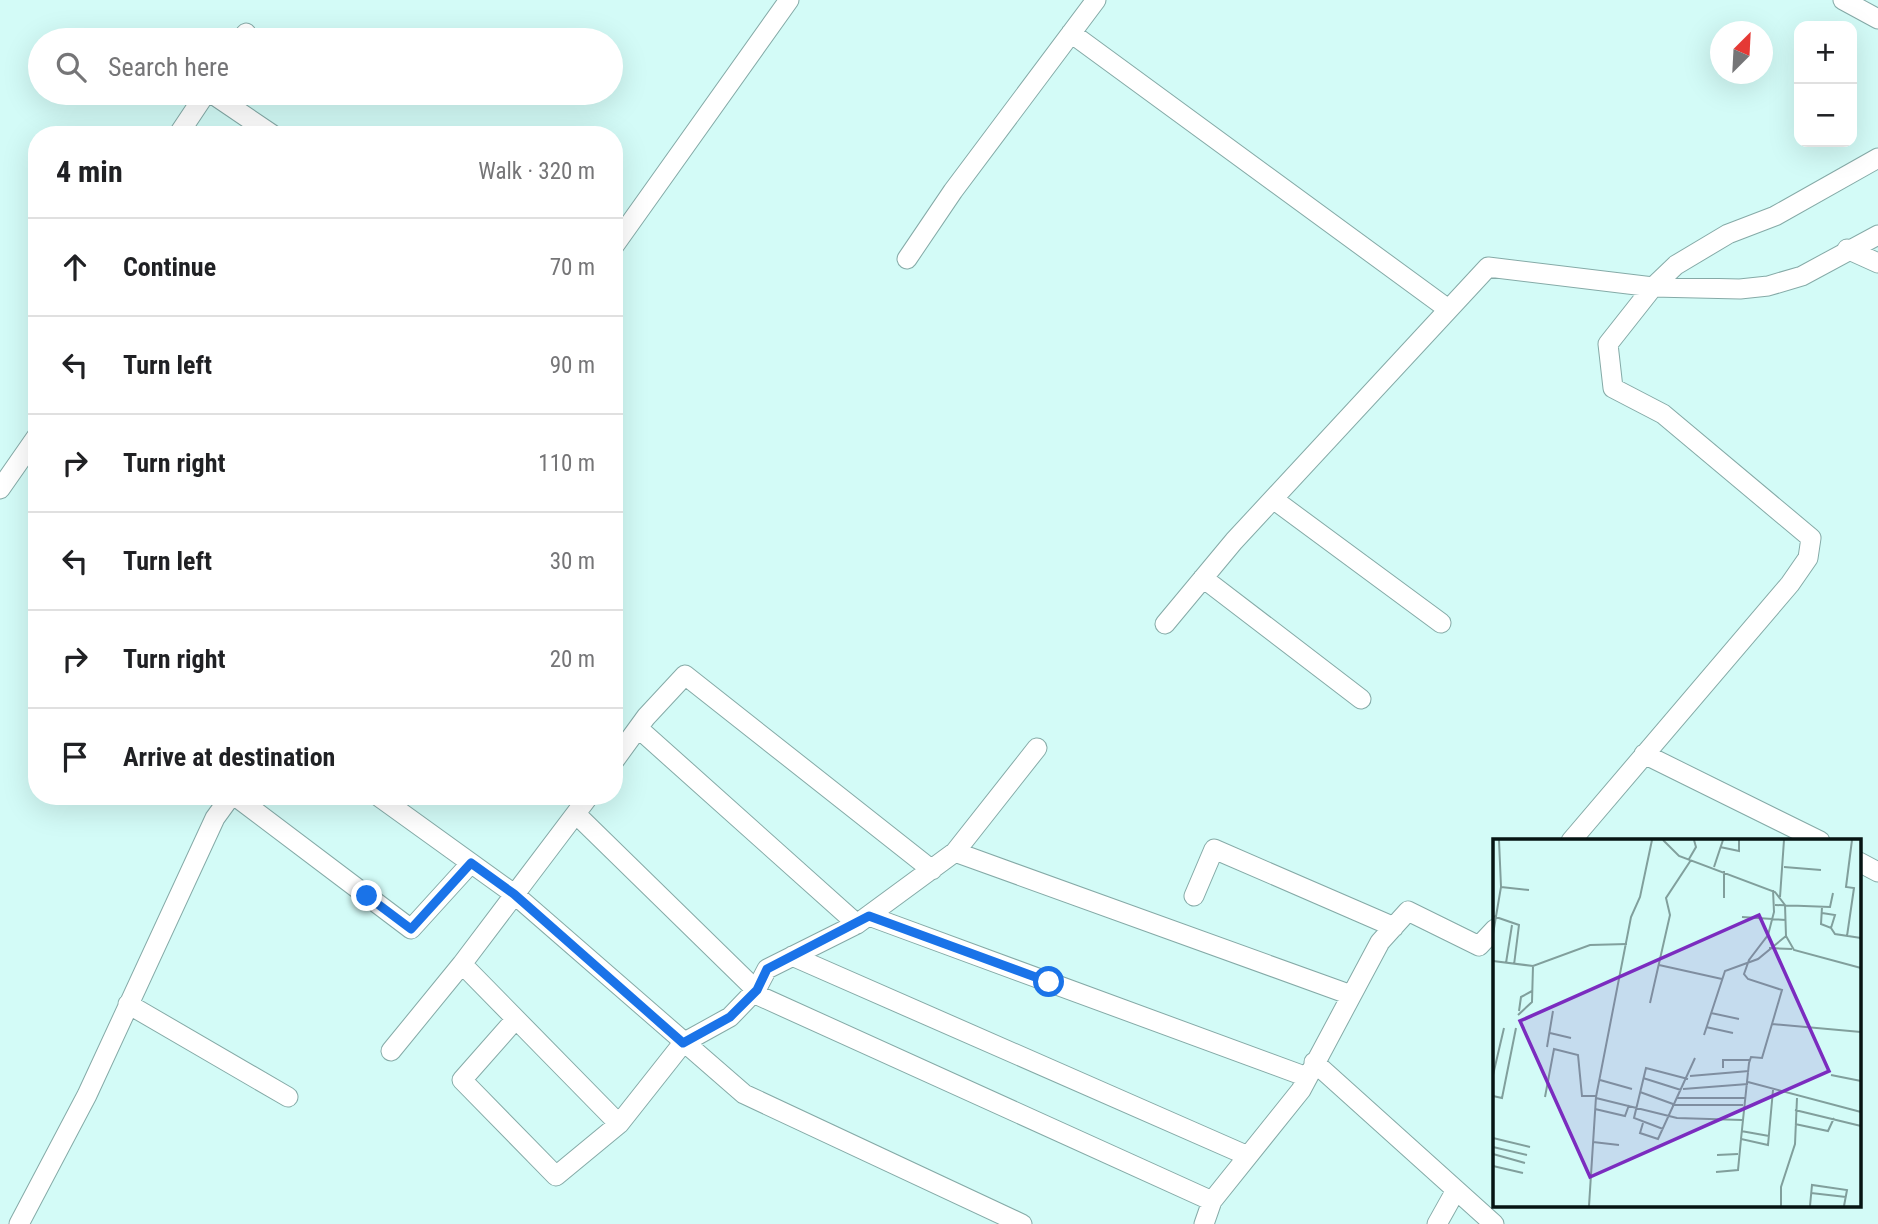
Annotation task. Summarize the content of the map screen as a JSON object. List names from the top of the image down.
{
  "north": "top right",
  "page": {
    "map_buttons": ["+", "−"],
    "search": "Search here",
    "heading": ["4 min", "Walk · 320 m"],
    "list": [
      ["Continue", "70 m"],
      ["Turn left", "90 m"],
      ["Turn right", "110 m"],
      ["Turn left", "30 m"],
      ["Turn right", "20 m"],
      "Arrive at destination"
    ]
  }
}
